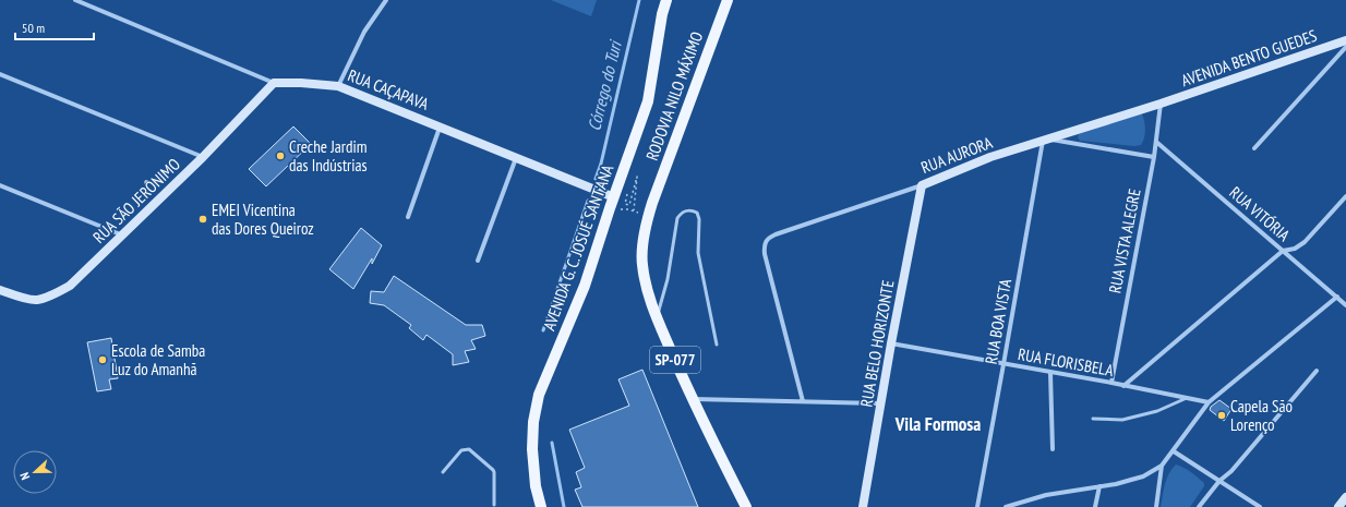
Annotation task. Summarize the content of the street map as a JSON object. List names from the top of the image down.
{
  "streets": {
    "main road": ["RODOVIA NILO MÁXIMO", "AVENIDA G. C. JOSUÉ SANT'ANA", "SP-077"],
    "street": [
      "AVENIDA BENTO GUEDES",
      "RUA CAÇAPAVA",
      "RUA AURORA",
      "RUA SÃO JERÔNIMO",
      "RUA VITÓRIA",
      "RUA VISTA ALEGRE",
      "RUA BOA VISTA",
      "RUA BELO HORIZONTE",
      "RUA FLORISBELA"
    ]
  },
  "crossings": [
    ["AVENIDA BENTO GUEDES", "RUA AURORA"],
    ["AVENIDA BENTO GUEDES", "RUA VISTA ALEGRE"],
    ["RUA CAÇAPAVA", "RUA SÃO JERÔNIMO"],
    ["RUA CAÇAPAVA", "AVENIDA G. C. JOSUÉ SANT'ANA"],
    ["RODOVIA NILO MÁXIMO", "SP-077"],
    ["RUA AURORA", "RUA VISTA ALEGRE"],
    ["RUA AURORA", "RUA BOA VISTA"],
    ["RUA AURORA", "RUA BELO HORIZONTE"],
    ["RUA VITÓRIA", "RUA VISTA ALEGRE"],
    ["RUA VISTA ALEGRE", "RUA FLORISBELA"],
    ["RUA BOA VISTA", "RUA FLORISBELA"],
    ["RUA BELO HORIZONTE", "RUA FLORISBELA"]
  ],
  "districts": ["Vila Formosa"],
  "water": ["Córrego do Turi"],
  "places": [
    "Creche Jardim das Indústrias",
    "EMEI Vicentina das Dores Queiroz",
    "Escola de Samba Luz do Amanhã",
    "Capela São Lorenço"
  ],
  "scale_bar": "50 m",
  "north": "left"
}
